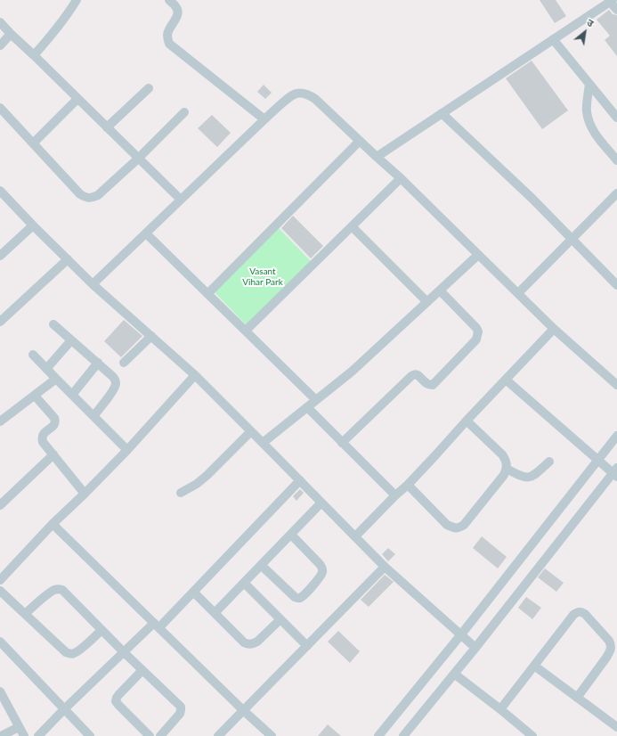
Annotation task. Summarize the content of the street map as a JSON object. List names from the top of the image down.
{
  "parks": ["Vasant Vihar Park"],
  "north": "top right"
}
